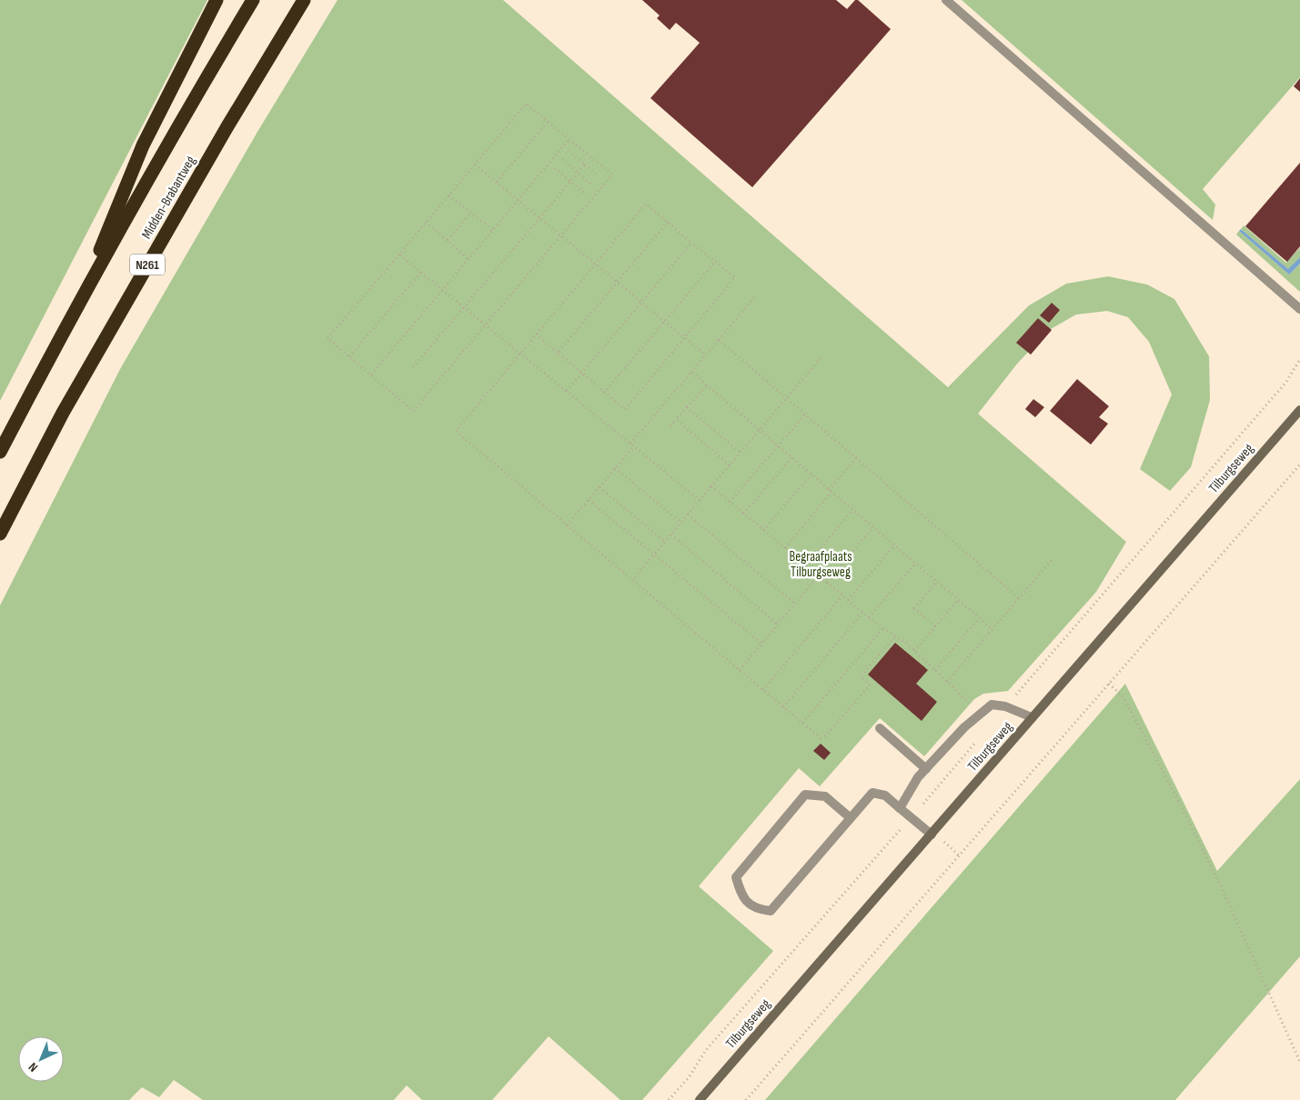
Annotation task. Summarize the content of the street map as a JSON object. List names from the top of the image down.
{
  "streets": {
    "highway": ["Midden-Brabantweg", "N261"],
    "street": ["Tilburgseweg"]
  },
  "parks": ["Begraafplaats Tilburgseweg"],
  "north": "bottom left"
}
